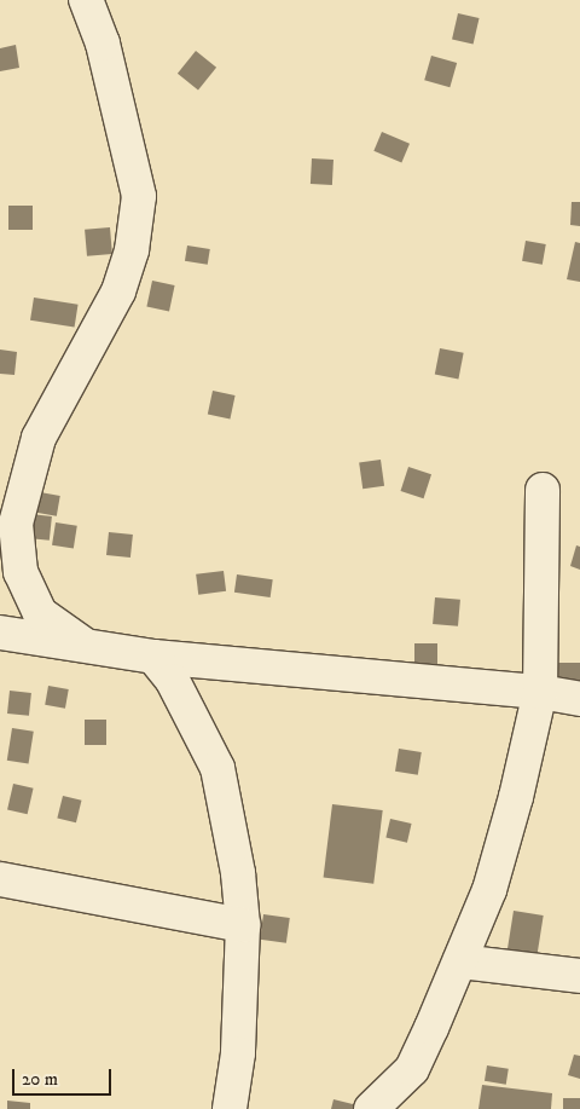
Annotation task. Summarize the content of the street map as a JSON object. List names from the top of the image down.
{
  "scale_bar": "20 m"
}
